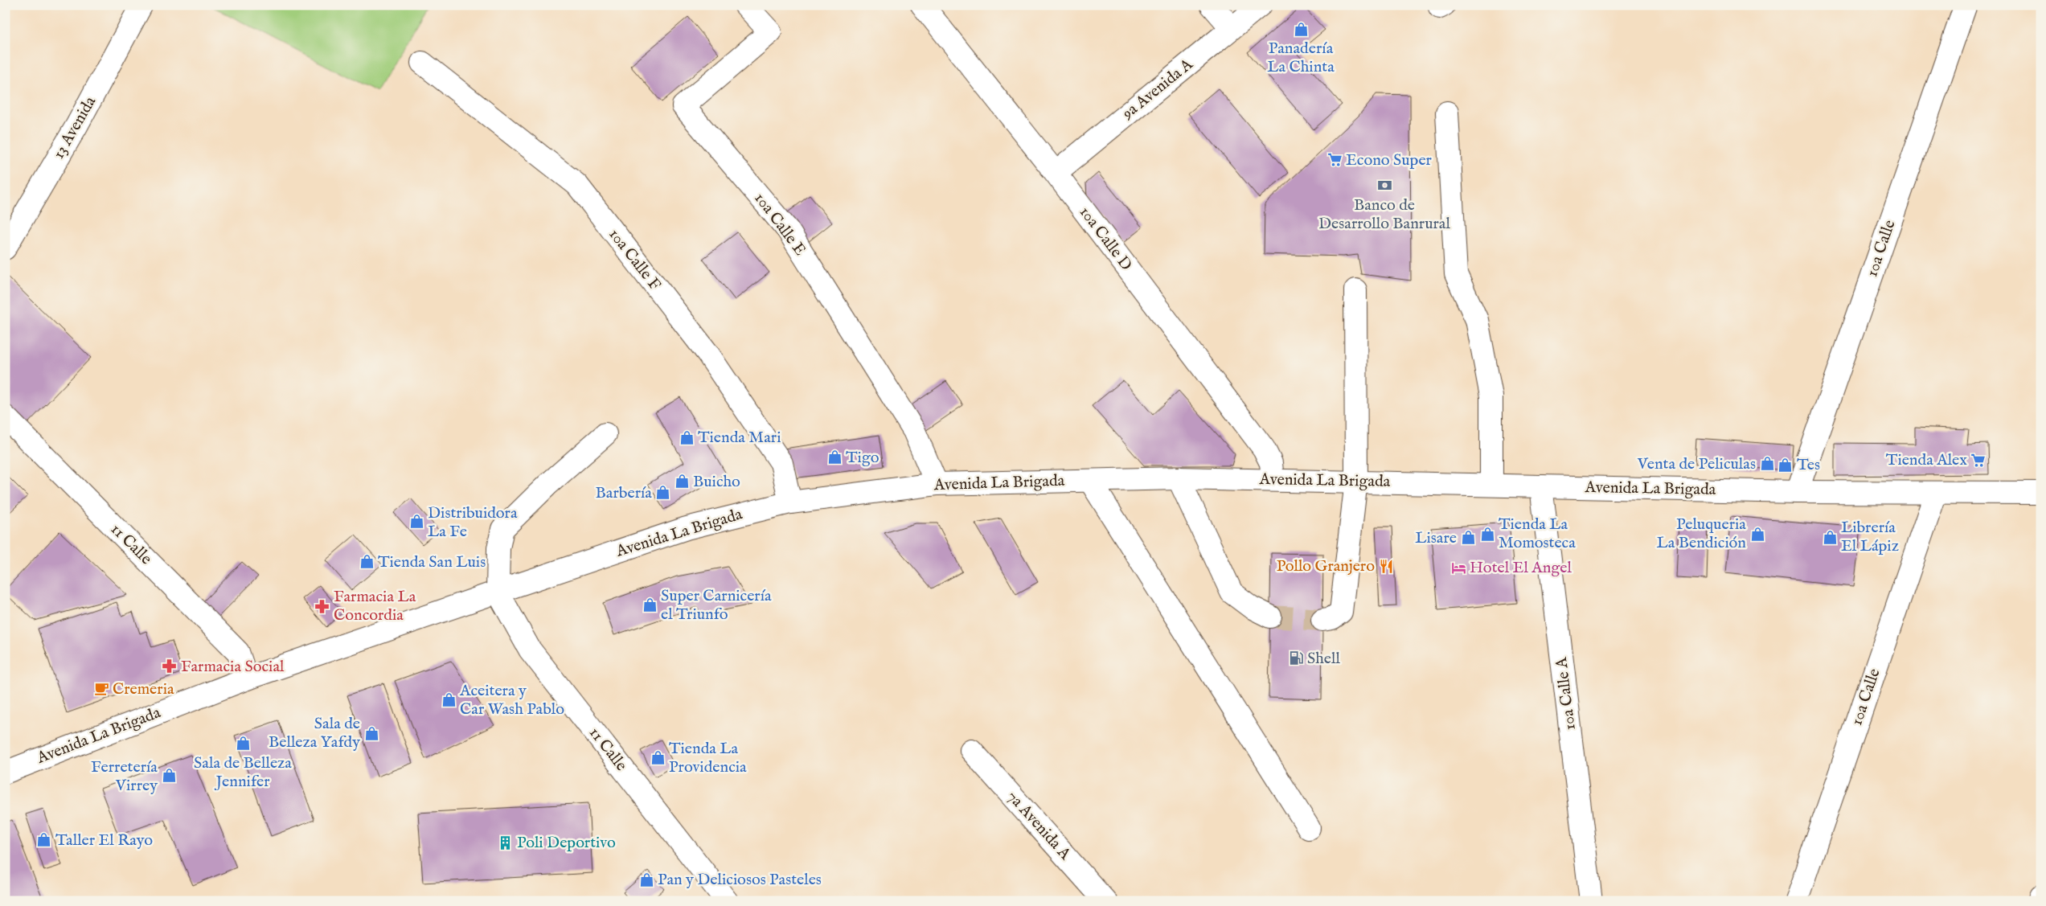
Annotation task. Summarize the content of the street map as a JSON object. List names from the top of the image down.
{
  "streets": {
    "street": [
      "9a Avenida A",
      "13 Avenida",
      "10a Calle E",
      "10a Calle D",
      "10a Calle",
      "10a Calle F",
      "Avenida La Brigada",
      "11 Calle",
      "10a Calle A",
      "7a Avenida A"
    ]
  },
  "crossings": [
    ["9a Avenida A", "10a Calle D"],
    ["10a Calle E", "Avenida La Brigada"],
    ["10a Calle D", "Avenida La Brigada"],
    ["10a Calle", "Avenida La Brigada"],
    ["10a Calle F", "Avenida La Brigada"],
    ["Avenida La Brigada", "11 Calle"],
    ["Avenida La Brigada", "10a Calle A"]
  ],
  "places": {
    "shop": [
      "Panadería La Chinta",
      "Tienda Mari",
      "Tigo",
      "Venta de Peliculas",
      "Tes",
      "Buicho",
      "Barbería",
      "Distribuidora La Fe",
      "Tienda La Momosteca",
      "Peluqueria La Bendición",
      "Librería El Lápiz",
      "Lisare",
      "Tienda San Luis",
      "Super Carnicería el Triunfo",
      "Aceitera y Car Wash Pablo",
      "Sala de Belleza Yafdy",
      "Sala de Belleza Jennifer",
      "Tienda La Providencia",
      "Ferretería Virrey",
      "Taller El Rayo",
      "Pan y Deliciosos Pasteles"
    ],
    "supermarket": ["Econo Super", "Tienda Alex"],
    "bank": ["Banco de Desarrollo Banrural"],
    "restaurant": ["Pollo Granjero"],
    "hotel": ["Hotel El Angel"],
    "pharmacy": ["Farmacia La Concordia", "Farmacia Social"],
    "fuel station": ["Shell"],
    "cafe": ["Cremeria"],
    "building": ["Poli Deportivo"]
  }
}
